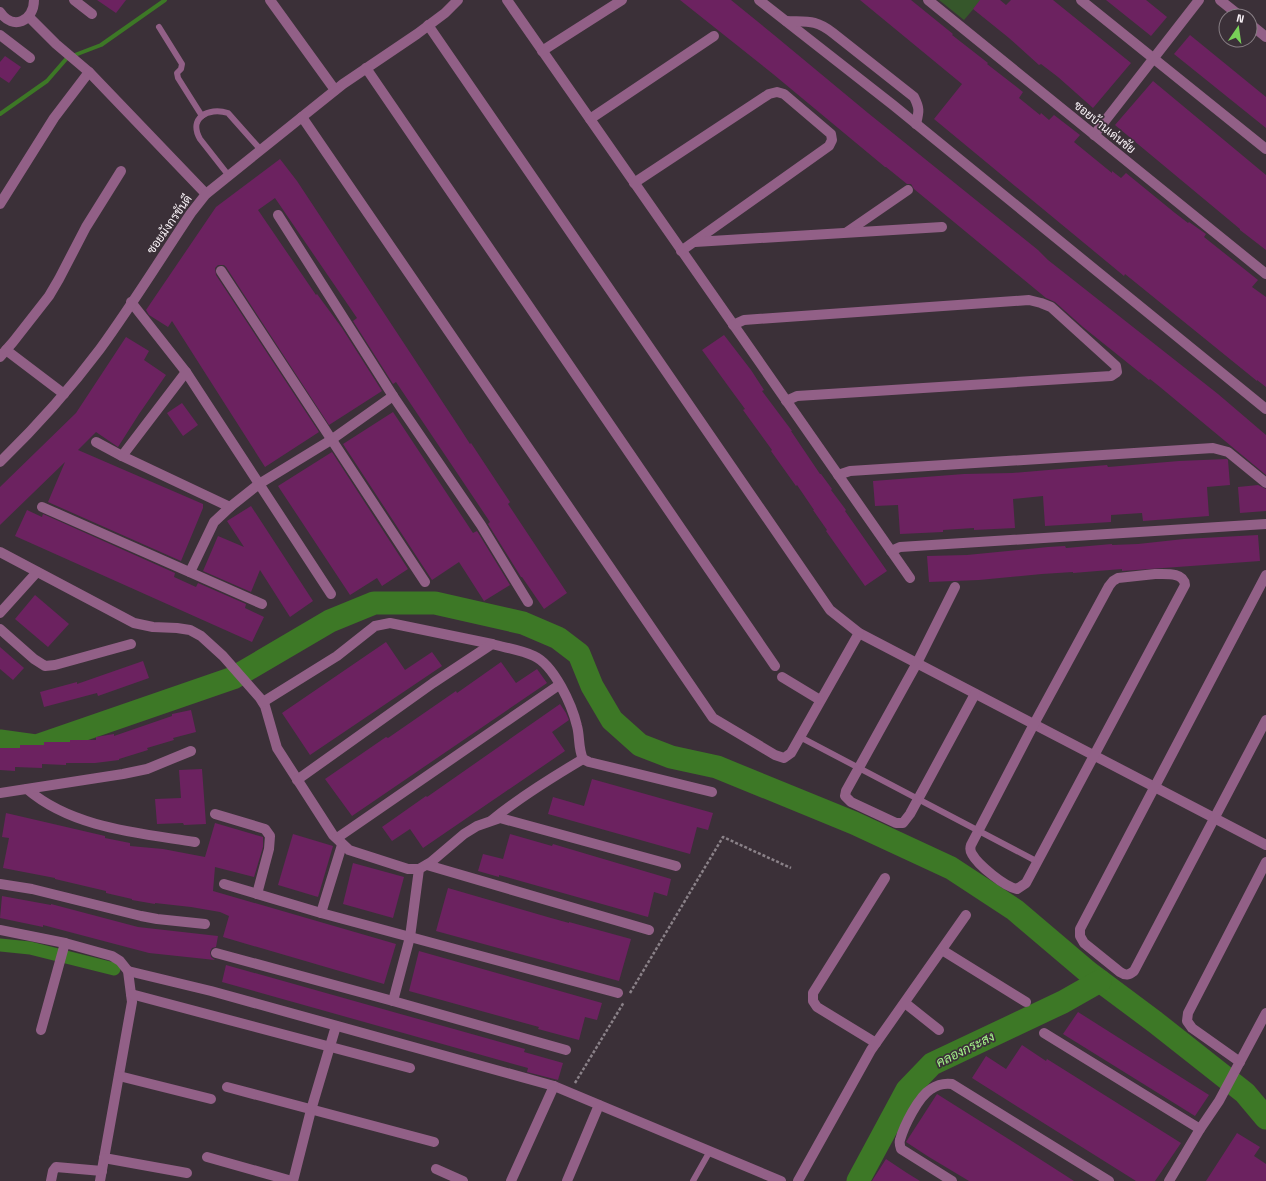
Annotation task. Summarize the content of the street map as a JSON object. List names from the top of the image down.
{
  "streets": {
    "street": ["ซอยบ้านเด่นชัย", "ซอยมังกรขันดี"]
  },
  "water": ["คลองกระสง"],
  "north": "top"
}
